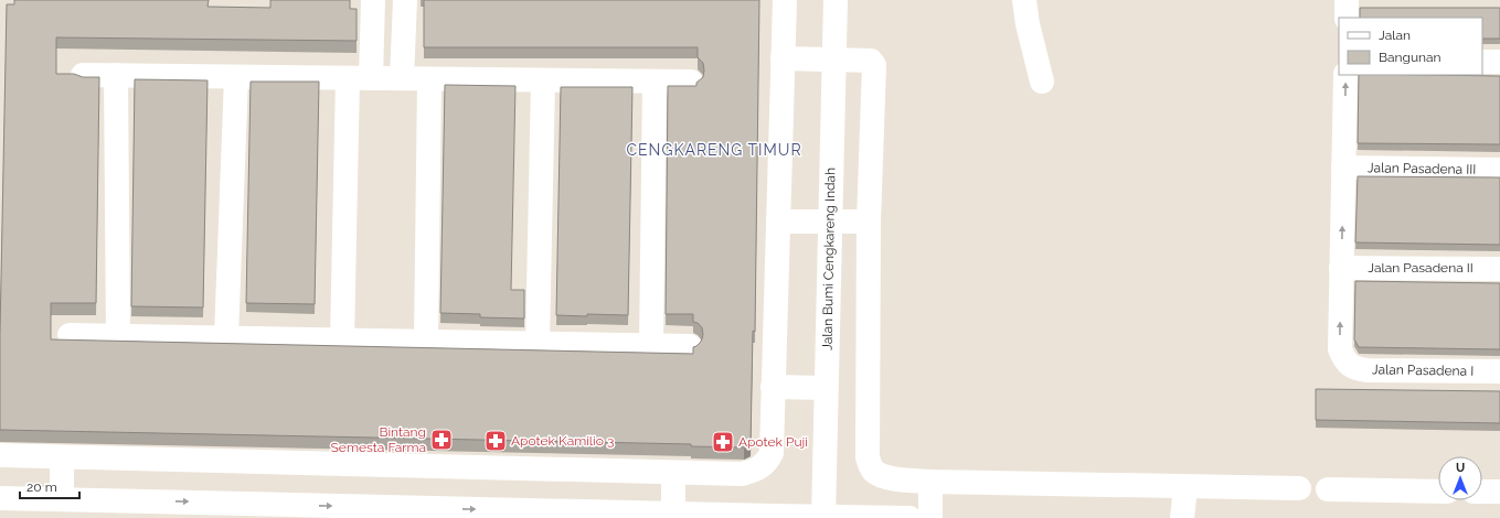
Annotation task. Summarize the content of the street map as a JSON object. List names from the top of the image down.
{
  "streets": {
    "street": [
      "Jalan Pasadena III",
      "Jalan Bumi Cengkareng Indah",
      "Jalan Pasadena II",
      "Jalan Pasadena I"
    ]
  },
  "crossings": [
    ["Jalan Pasadena II", "Jalan Pasadena I"]
  ],
  "districts": ["CENGKARENG TIMUR"],
  "places": {
    "pharmacy": ["Bintang Semesta Farma", "Apotek Kamilio 3", "Apotek Puji"]
  },
  "legend": ["Jalan", "Bangunan"],
  "scale_bar": "20 m",
  "north": "top"
}
